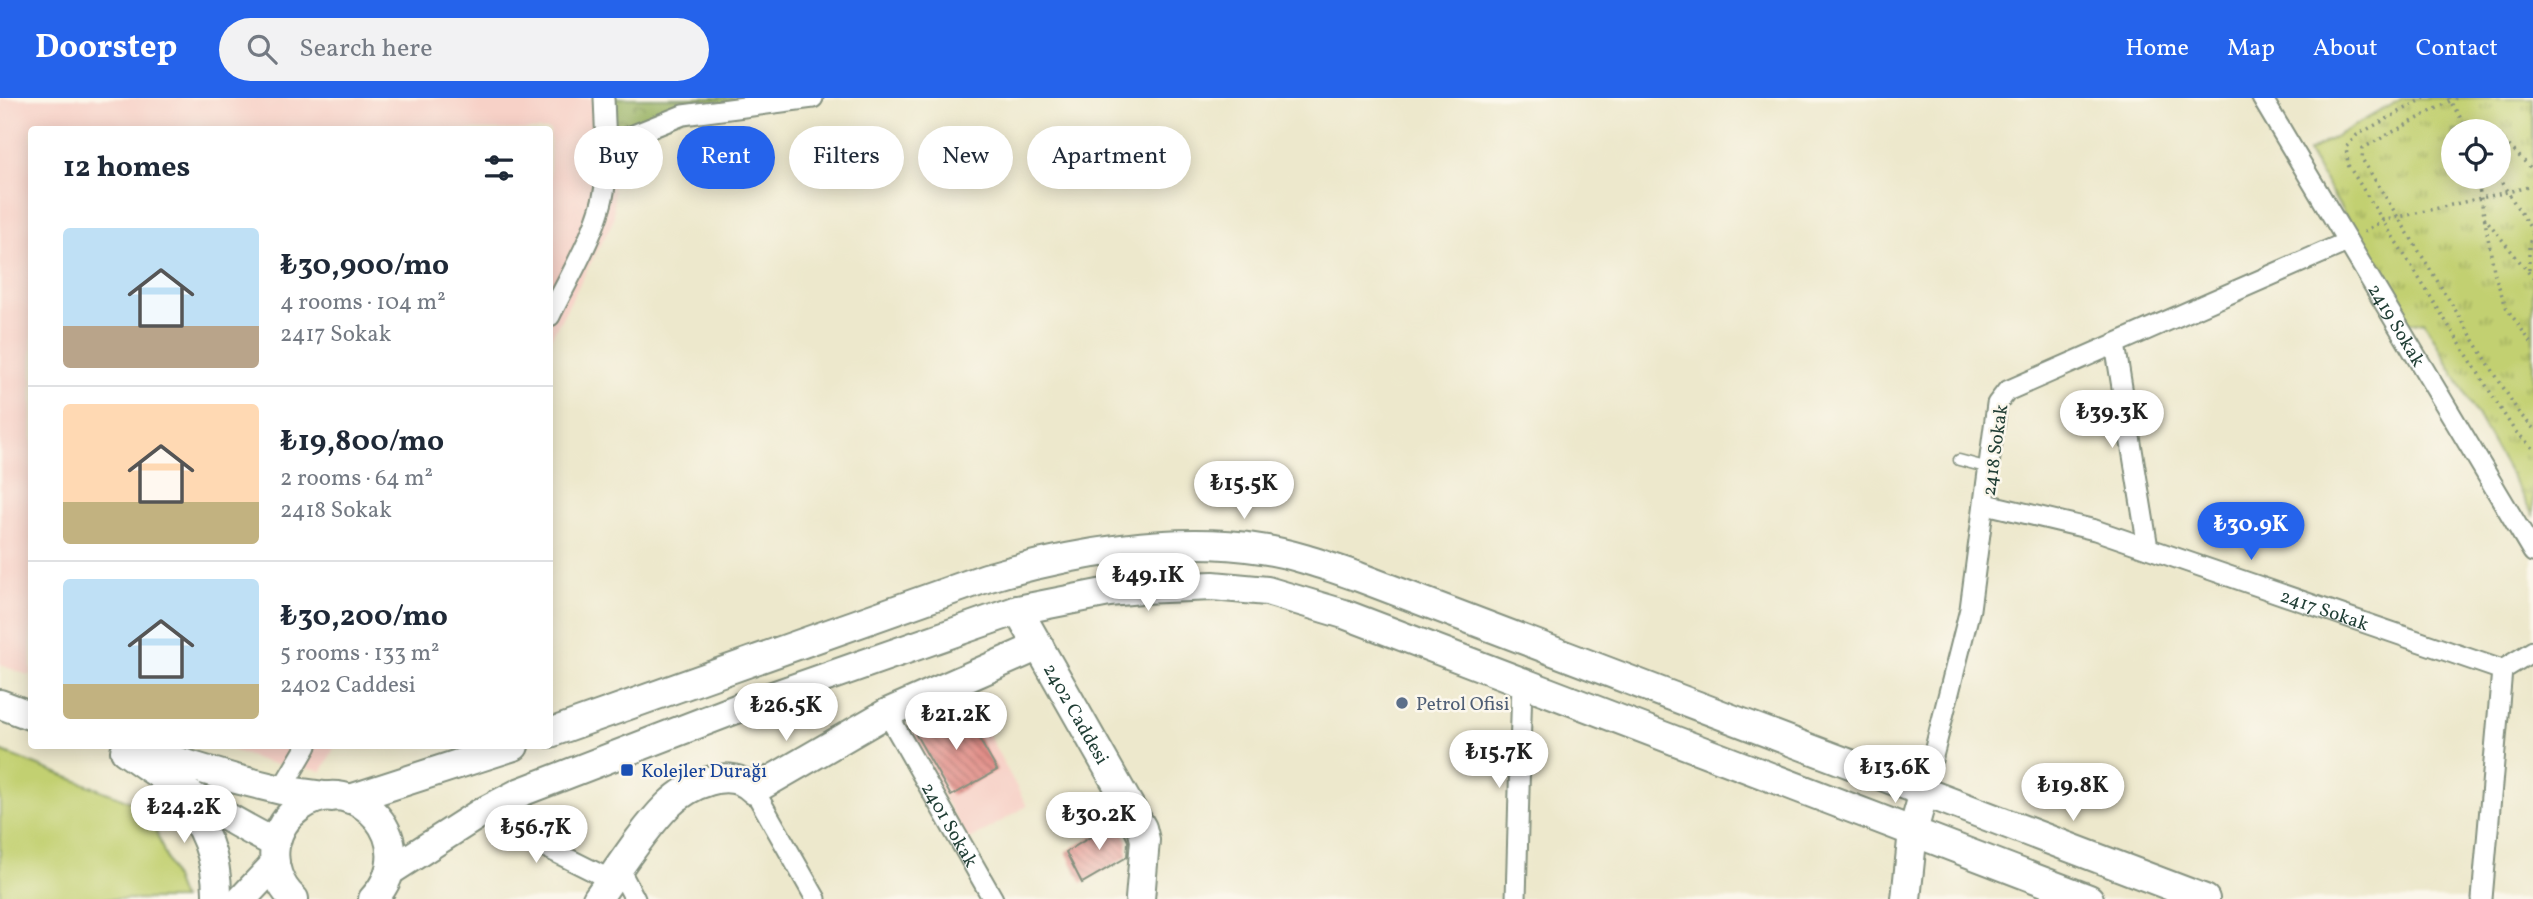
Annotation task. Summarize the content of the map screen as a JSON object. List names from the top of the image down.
{
  "streets": {
    "main road": ["2402 Caddesi"],
    "street": [
      "2419 Sokak",
      "2418 Sokak",
      "2417 Sokak",
      "2401 Sokak"
    ]
  },
  "crossings": [
    ["2419 Sokak", "2418 Sokak"],
    ["2418 Sokak", "2417 Sokak"]
  ],
  "places": {
    "other": ["Petrol Ofisi"],
    "transit": ["Kolejler Durağı"]
  },
  "page": {
    "header": "Doorstep",
    "search": "Search here",
    "nav": [
      "Home",
      "Map",
      "About",
      "Contact"
    ],
    "chip": [
      "Buy",
      "Rent",
      "Filters",
      "New",
      "Apartment"
    ],
    "heading": "12 homes",
    "list": [
      {
        "name": "₺30,900/mo",
        "note": "4 rooms · 104 m² · 2417 Sokak"
      },
      {
        "name": "₺19,800/mo",
        "note": "2 rooms · 64 m² · 2418 Sokak"
      },
      {
        "name": "₺30,200/mo",
        "note": "5 rooms · 133 m² · 2402 Caddesi"
      }
    ],
    "price": [
      "₺39.3K",
      "₺15.5K",
      "₺30.9K",
      "₺49.1K",
      "₺26.5K",
      "₺21.2K",
      "₺15.7K",
      "₺13.6K",
      "₺19.8K",
      "₺24.2K",
      "₺30.2K",
      "₺56.7K"
    ]
  }
}
